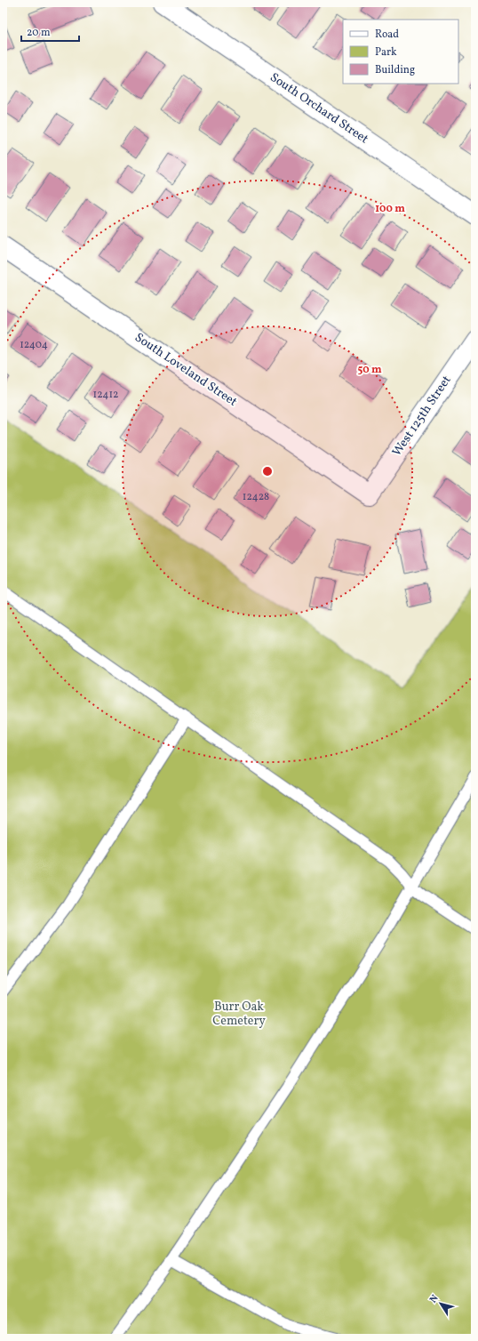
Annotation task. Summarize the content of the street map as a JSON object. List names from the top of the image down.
{
  "streets": {
    "street": ["South Orchard Street", "South Loveland Street", "West 125th Street"]
  },
  "crossings": [
    ["South Loveland Street", "West 125th Street"]
  ],
  "parks": ["Burr Oak Cemetery"],
  "house_numbers": ["12404", "12412", "12428"],
  "legend": ["Road", "Park", "Building"],
  "scale_bar": "20 m",
  "north": "top left",
  "rings": ["100 m", "50 m"]
}
